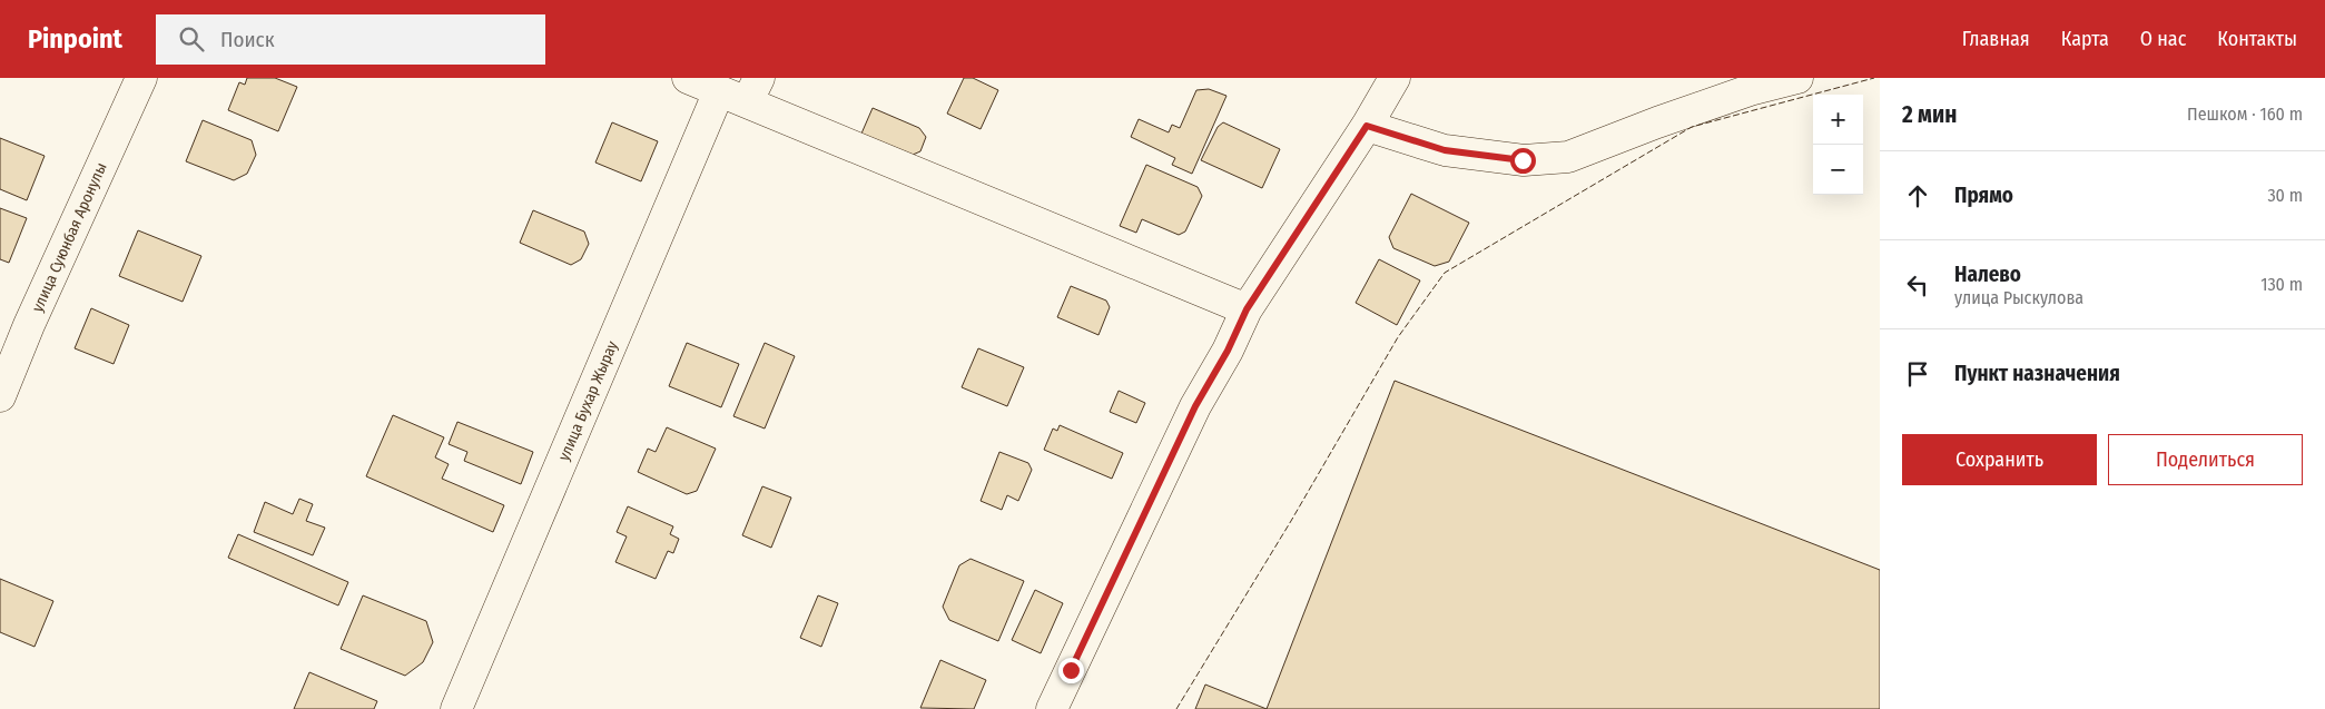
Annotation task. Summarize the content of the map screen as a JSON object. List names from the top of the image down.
{
  "streets": {
    "street": ["улица Суюнбая Аронулы", "улица Бухар Жырау"]
  },
  "page": {
    "header": "Pinpoint",
    "search": "Поиск",
    "nav": [
      "Главная",
      "Карта",
      "О нас",
      "Контакты"
    ],
    "heading": ["2 мин", "Пешком · 160 m"],
    "map_buttons": ["+", "−"],
    "list": [
      ["Прямо", "30 m"],
      ["Налево", "улица Рыскулова", "130 m"],
      "Пункт назначения"
    ],
    "buttons": ["Сохранить", "Поделиться"]
  }
}
